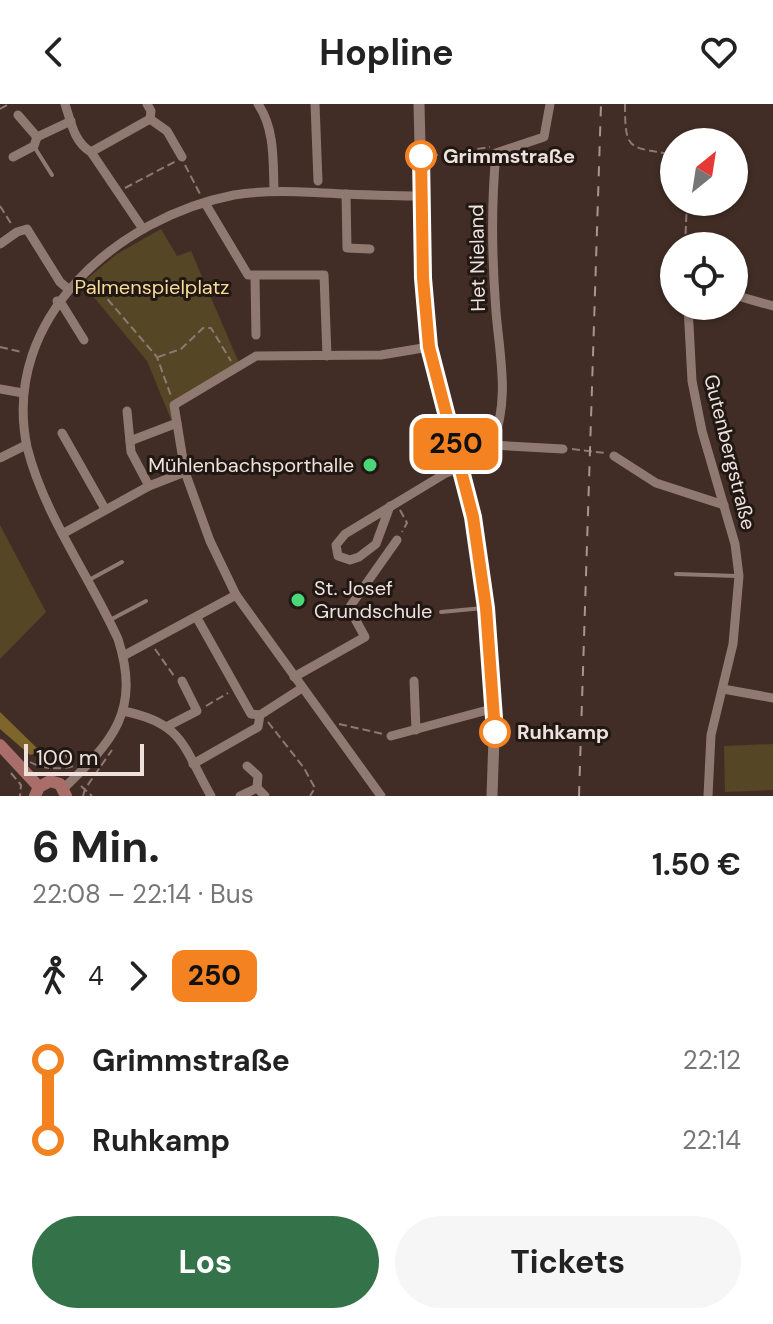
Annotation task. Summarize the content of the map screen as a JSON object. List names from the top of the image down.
{
  "streets": {
    "street": ["Het Nieland", "Gutenbergstraße"]
  },
  "parks": ["Palmenspielplatz"],
  "places": [
    "Grimmstraße",
    "Mühlenbachsporthalle",
    "St. Josef Grundschule",
    "Ruhkamp"
  ],
  "lines": ["bus line 250"],
  "scale_bar": "100 m",
  "north": "top right",
  "page": {
    "header": "Hopline",
    "on_map": "250",
    "scale": "100 m",
    "heading": ["6 Min.", "22:08 – 22:14 · Bus", "1.50 €"],
    "legs": ["4", "250"],
    "list": [
      {
        "name": "Grimmstraße",
        "value": "22:12"
      },
      {
        "name": "Ruhkamp",
        "value": "22:14"
      }
    ],
    "buttons": ["Los", "Tickets"]
  }
}
